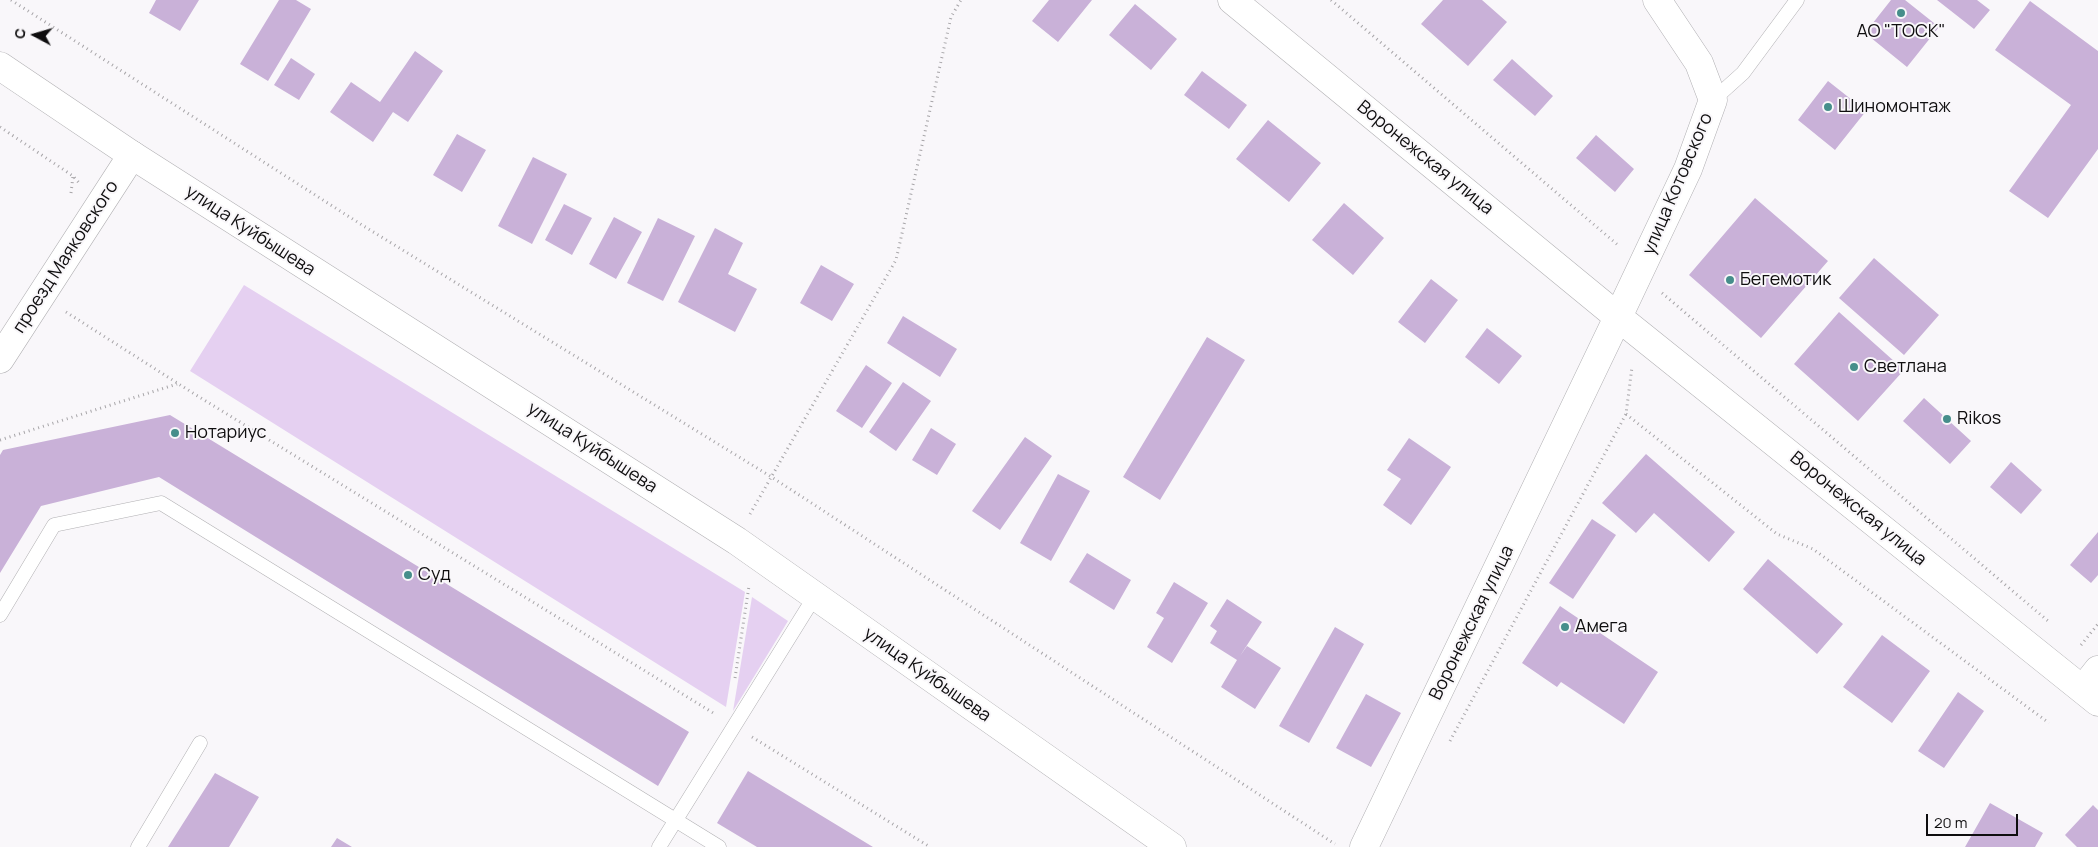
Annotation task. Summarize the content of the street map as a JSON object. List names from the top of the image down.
{
  "streets": {
    "street": [
      "Воронежская улица",
      "улица Котовского",
      "улица Куйбышева",
      "проезд Маяковского"
    ]
  },
  "crossings": [
    ["Воронежская улица", "улица Котовского"],
    ["улица Куйбышева", "проезд Маяковского"]
  ],
  "places": [
    "АО \"ТОСК\"",
    "Шиномонтаж",
    "Бегемотик",
    "Светлана",
    "Rikos",
    "Нотариус",
    "Суд",
    "Амега"
  ],
  "scale_bar": "20 m",
  "north": "left"
}
